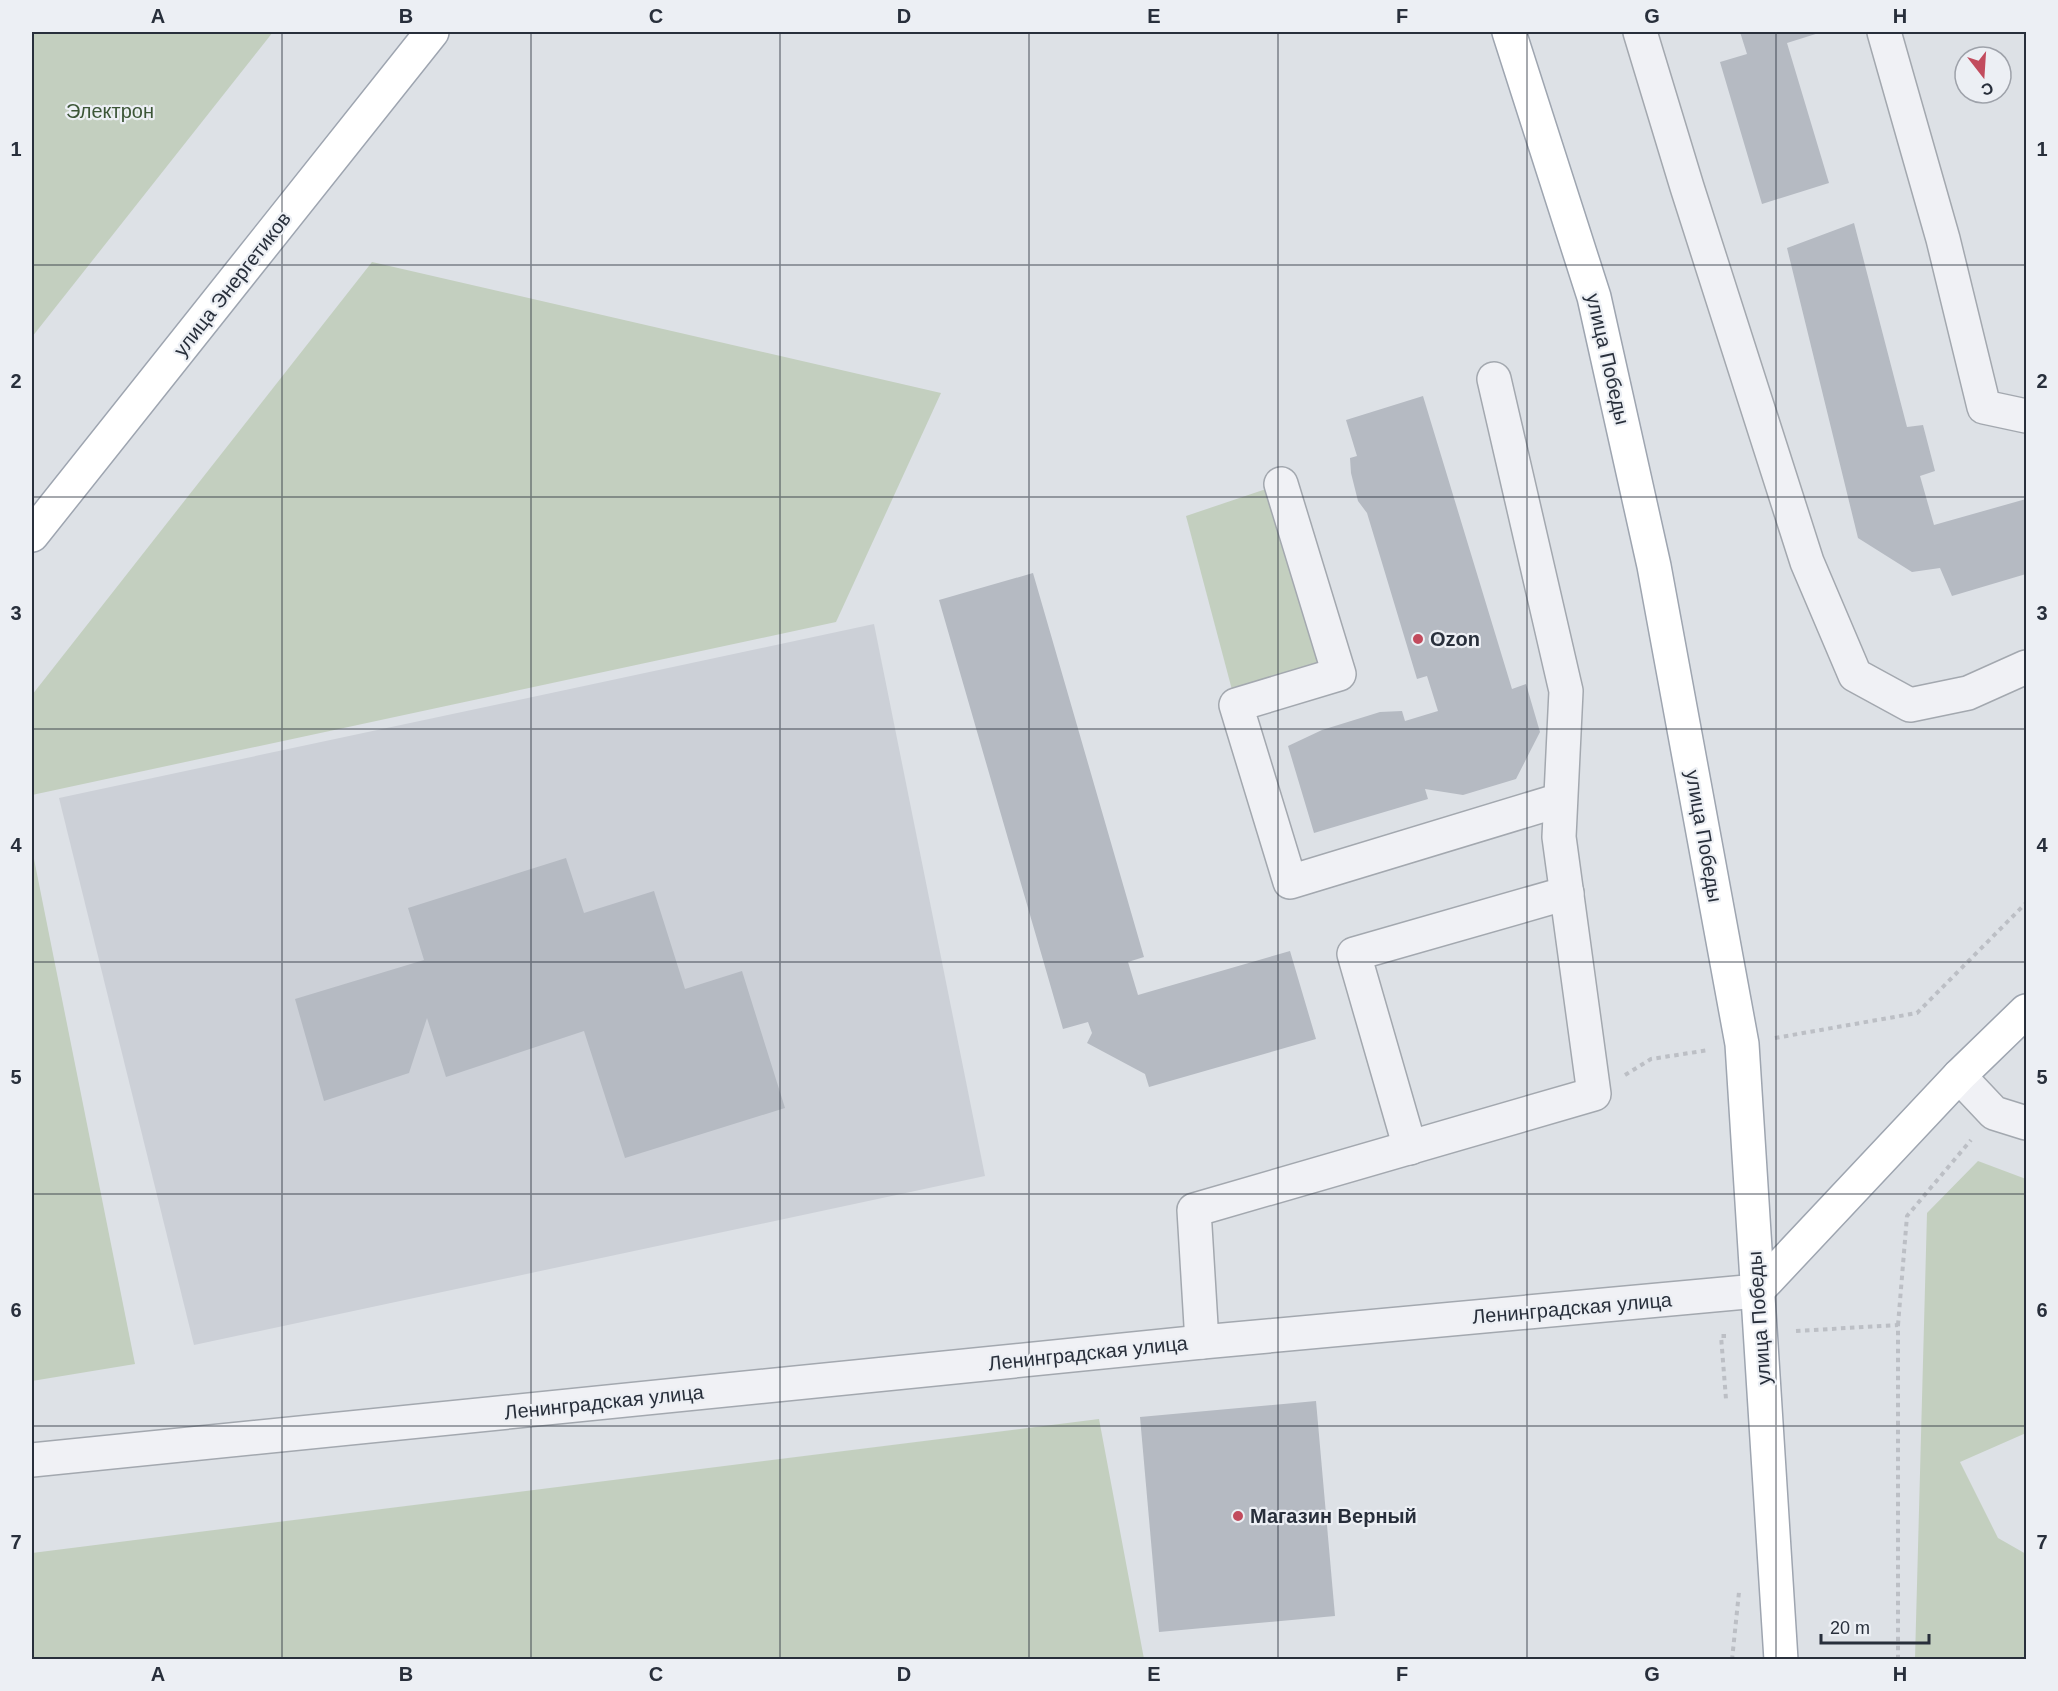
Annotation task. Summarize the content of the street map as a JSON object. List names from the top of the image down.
{
  "streets": {
    "main road": ["улица Энергетиков", "улица Победы"],
    "street": ["Ленинградская улица"]
  },
  "crossings": [
    ["улица Победы", "Ленинградская улица"]
  ],
  "parks": ["Электрон"],
  "places": ["Ozon", "Магазин Верный"],
  "scale_bar": "20 m",
  "north": "bottom",
  "grid": {
    "columns": [
      "A",
      "B",
      "C",
      "D",
      "E",
      "F",
      "G",
      "H"
    ],
    "rows": [
      "1",
      "2",
      "3",
      "4",
      "5",
      "6",
      "7"
    ]
  }
}
